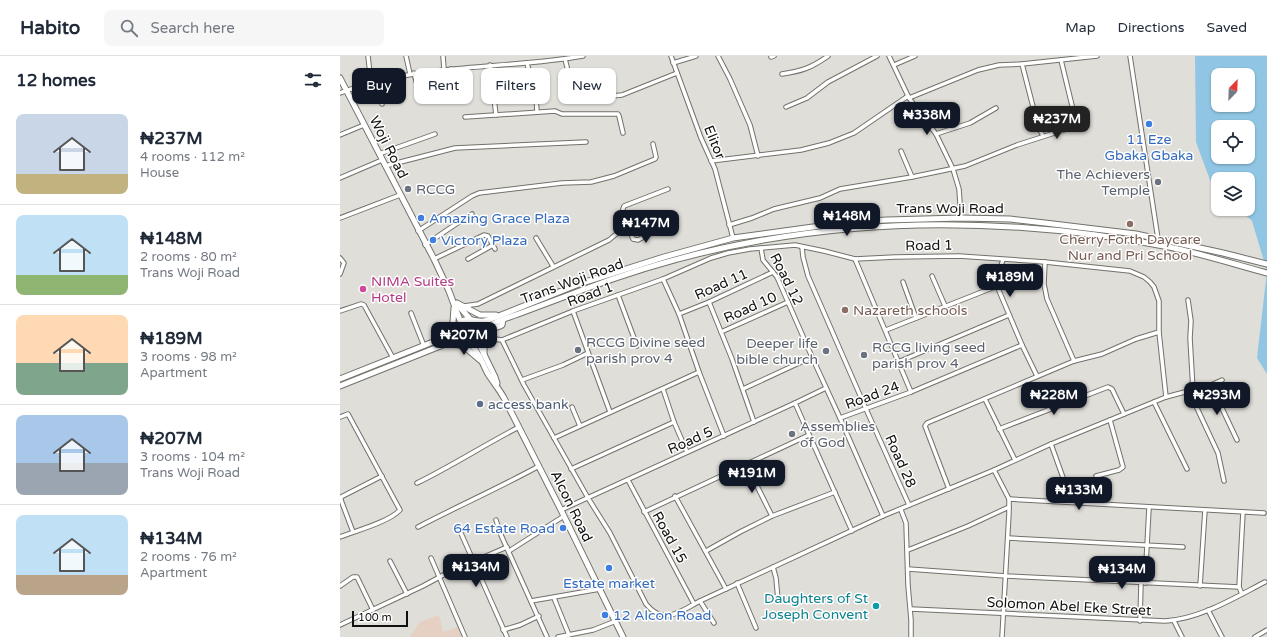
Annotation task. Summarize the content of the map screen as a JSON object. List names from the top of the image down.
{
  "streets": {
    "main road": ["Woji Road", "Trans Woji Road", "Alcon Road"],
    "street": [
      "Elitor",
      "Road 1",
      "Road 12",
      "Road 11",
      "Road 10",
      "Road 24",
      "Road 5",
      "Road 28",
      "Road 15",
      "Solomon Abel Eke Street"
    ]
  },
  "crossings": [
    ["Elitor", "Trans Woji Road"],
    ["Woji Road", "Trans Woji Road"],
    ["Road 1", "Road 12"],
    ["Road 1", "Road 28"],
    ["Road 12", "Road 11"],
    ["Road 12", "Road 10"],
    ["Road 12", "Road 24"],
    ["Road 12", "Road 5"],
    ["Road 24", "Road 28"],
    ["Road 5", "Alcon Road"],
    ["Road 5", "Road 15"]
  ],
  "places": [
    "11 Eze Gbaka Gbaka",
    "The Achievers Temple",
    "RCCG",
    "Amazing Grace Plaza",
    "Cherry Forth Daycare Nur and Pri School",
    "Victory Plaza",
    "NIMA Suites Hotel",
    "Nazareth schools",
    "RCCG Divine seed parish prov 4",
    "Deeper life bible church",
    "RCCG living seed parish prov 4",
    "access bank",
    "Assemblies of God",
    "64 Estate Road",
    "Estate market",
    "Daughters of St Joseph Convent",
    "12 Alcon Road"
  ],
  "scale_bar": "100 m",
  "north": "top right",
  "page": {
    "header": "Habito",
    "search": "Search here",
    "nav": ["Map", "Directions", "Saved"],
    "heading": "12 homes",
    "chip": [
      "Buy",
      "Rent",
      "Filters",
      "New"
    ],
    "price": [
      "₦338M",
      "₦237M",
      "₦148M",
      "₦147M",
      "₦189M",
      "₦207M",
      "₦228M",
      "₦293M",
      "₦191M",
      "₦133M",
      "₦134M",
      "₦134M"
    ],
    "list": [
      {
        "name": "₦237M",
        "note": "4 rooms · 112 m² · House"
      },
      {
        "name": "₦148M",
        "note": "2 rooms · 80 m² · Trans Woji Road"
      },
      {
        "name": "₦189M",
        "note": "3 rooms · 98 m² · Apartment"
      },
      {
        "name": "₦207M",
        "note": "3 rooms · 104 m² · Trans Woji Road"
      },
      {
        "name": "₦134M",
        "note": "2 rooms · 76 m² · Apartment"
      }
    ],
    "scale": "100 m"
  }
}
